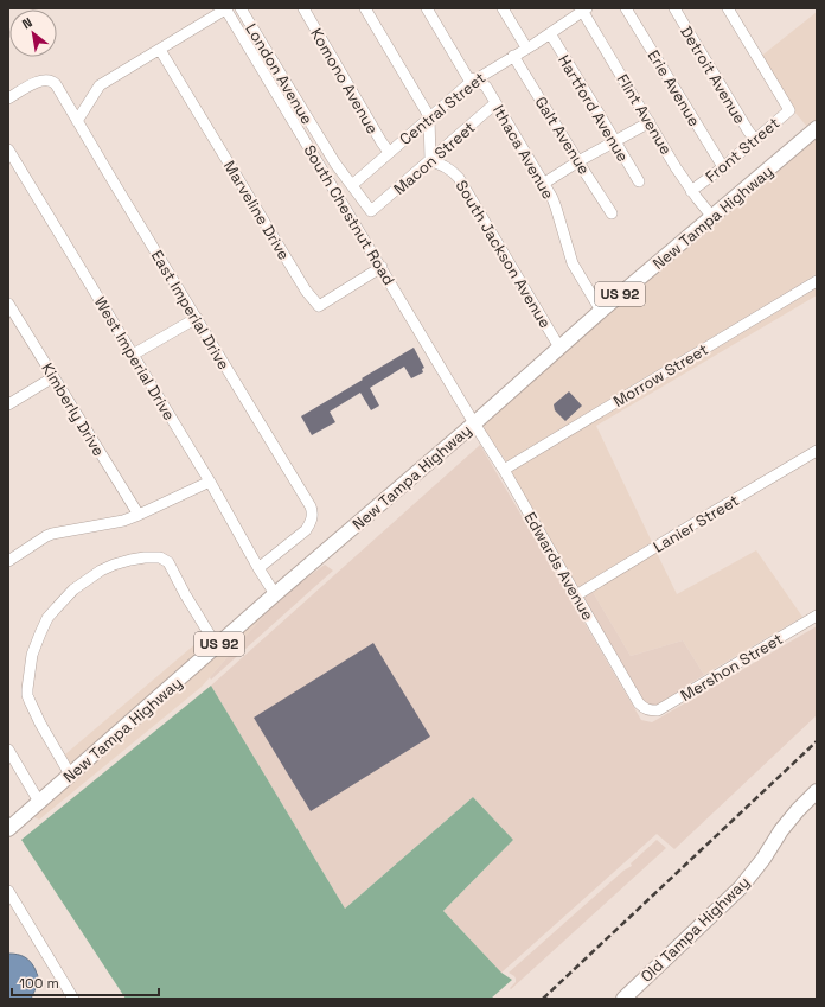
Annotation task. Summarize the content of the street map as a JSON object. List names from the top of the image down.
{
  "streets": {
    "main road": ["New Tampa Highway", "US 92", "Old Tampa Highway"],
    "street": [
      "London Avenue",
      "Detroit Avenue",
      "Komono Avenue",
      "Erie Avenue",
      "Central Street",
      "Hartford Avenue",
      "Flint Avenue",
      "Galt Avenue",
      "Front Street",
      "Ithaca Avenue",
      "Macon Street",
      "Marveline Drive",
      "South Chestnut Road",
      "South Jackson Avenue",
      "East Imperial Drive",
      "West Imperial Drive",
      "Morrow Street",
      "Kimberly Drive",
      "Lanier Street",
      "Edwards Avenue",
      "Mershon Street"
    ]
  },
  "crossings": [
    ["London Avenue", "Central Street"],
    ["London Avenue", "Macon Street"],
    ["Detroit Avenue", "Front Street"],
    ["Komono Avenue", "Central Street"],
    ["Erie Avenue", "Front Street"],
    ["Central Street", "Hartford Avenue"],
    ["Central Street", "Flint Avenue"],
    ["Central Street", "Galt Avenue"],
    ["Central Street", "Ithaca Avenue"],
    ["Flint Avenue", "Front Street"],
    ["Flint Avenue", "New Tampa Highway"],
    ["Ithaca Avenue", "Macon Street"],
    ["Ithaca Avenue", "New Tampa Highway"],
    ["Macon Street", "South Jackson Avenue"],
    ["Marveline Drive", "South Chestnut Road"],
    ["South Chestnut Road", "New Tampa Highway"],
    ["South Chestnut Road", "Edwards Avenue"],
    ["New Tampa Highway", "South Jackson Avenue"],
    ["New Tampa Highway", "West Imperial Drive"],
    ["New Tampa Highway", "Edwards Avenue"],
    ["East Imperial Drive", "West Imperial Drive"],
    ["Morrow Street", "Edwards Avenue"],
    ["Lanier Street", "Edwards Avenue"],
    ["Edwards Avenue", "Mershon Street"]
  ],
  "scale_bar": "100 m",
  "north": "top left"
}
